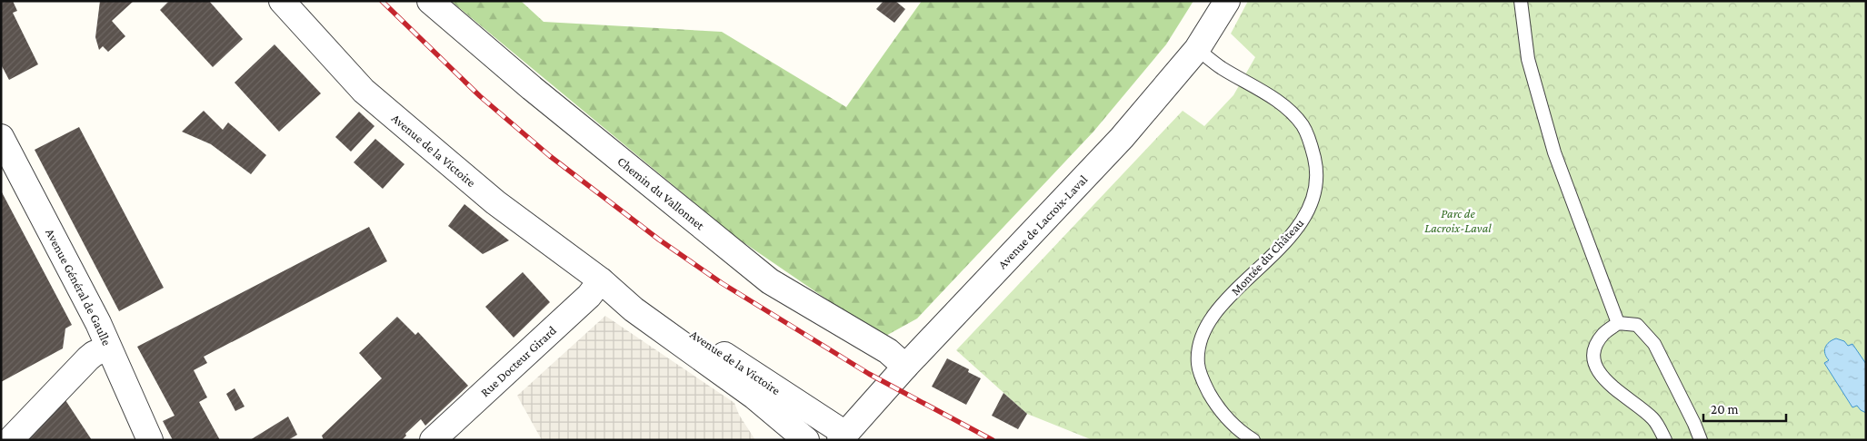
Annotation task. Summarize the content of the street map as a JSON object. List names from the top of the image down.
{
  "streets": {
    "street": [
      "Avenue de la Victoire",
      "Chemin du Vallonnet",
      "Avenue de Lacroix-Laval",
      "Avenue Général de Gaulle",
      "Rue Docteur Girard"
    ],
    "lane": ["Montée du Château"]
  },
  "crossings": [
    ["Avenue de la Victoire", "Avenue de Lacroix-Laval"],
    ["Avenue de la Victoire", "Rue Docteur Girard"],
    ["Chemin du Vallonnet", "Avenue de Lacroix-Laval"],
    ["Avenue de Lacroix-Laval", "Montée du Château"]
  ],
  "parks": ["Parc de Lacroix-Laval"],
  "scale_bar": "20 m"
}
